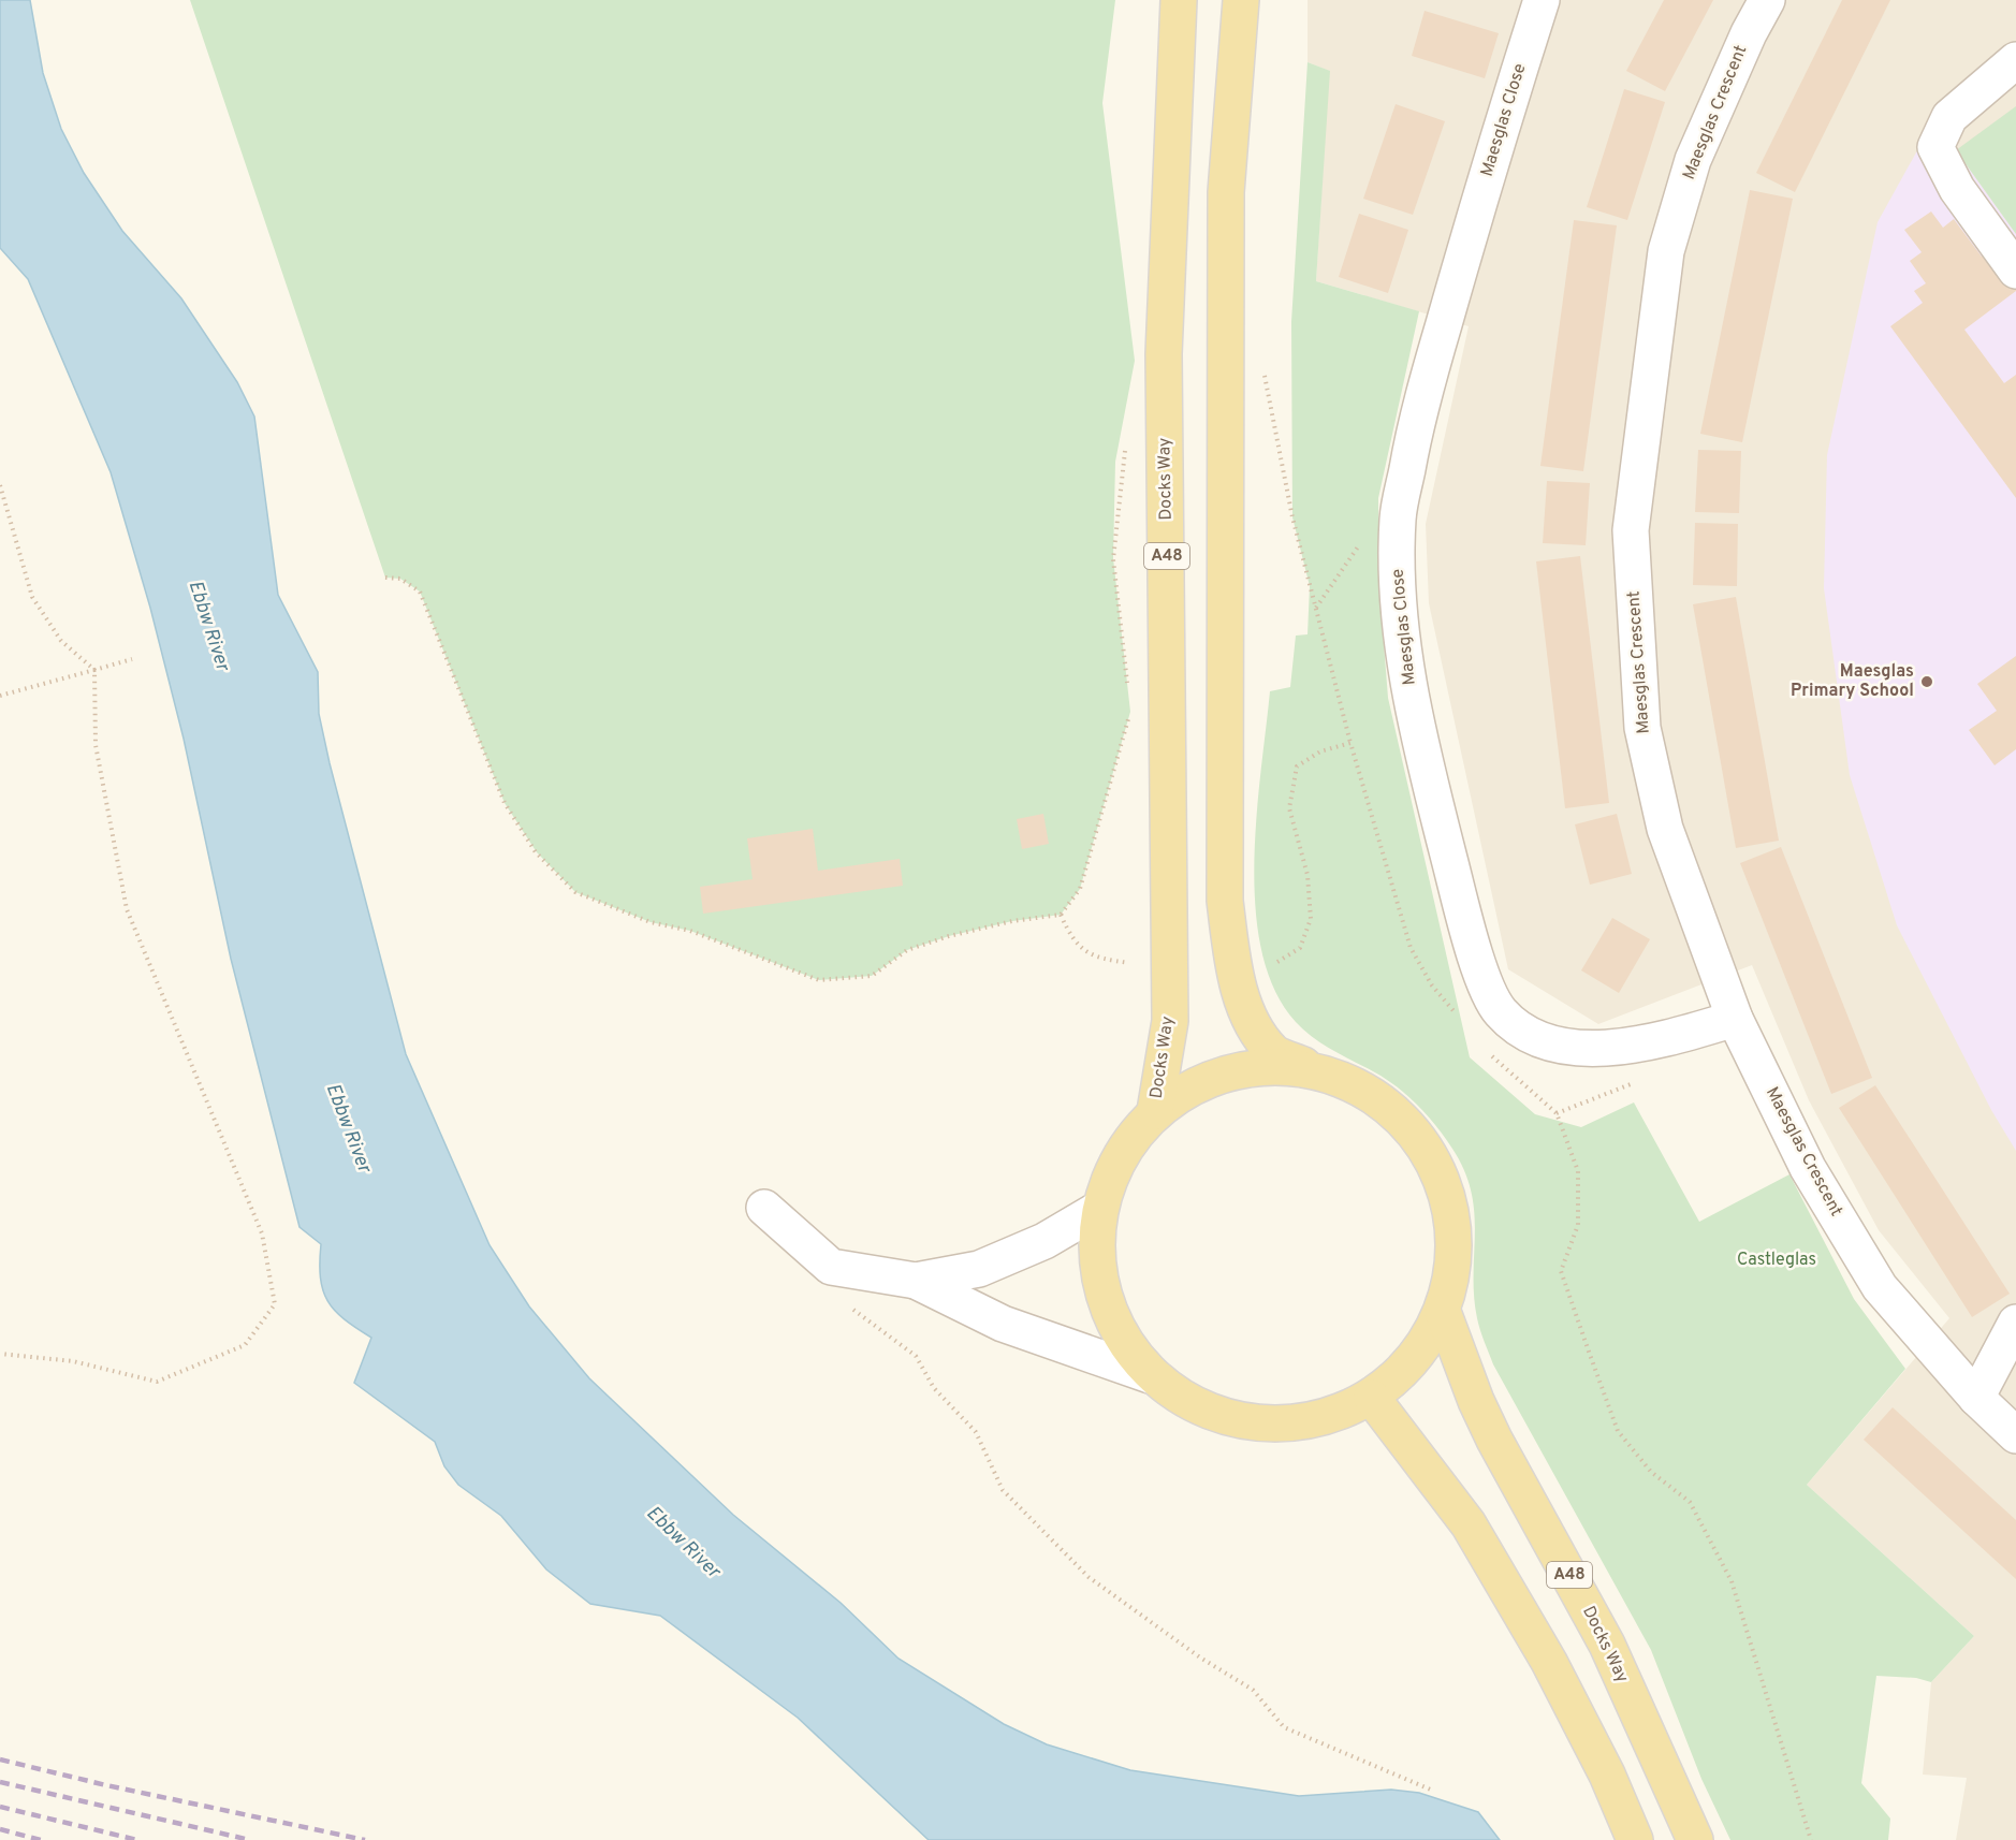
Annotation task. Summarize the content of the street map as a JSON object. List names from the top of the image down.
{
  "streets": {
    "main road": ["Docks Way", "A48"],
    "street": ["Maesglas Crescent", "Maesglas Close"]
  },
  "crossings": [
    ["Maesglas Crescent", "Maesglas Close"]
  ],
  "water": ["Ebbw River"],
  "parks": ["Castleglas"],
  "places": ["Maesglas Primary School"]
}
